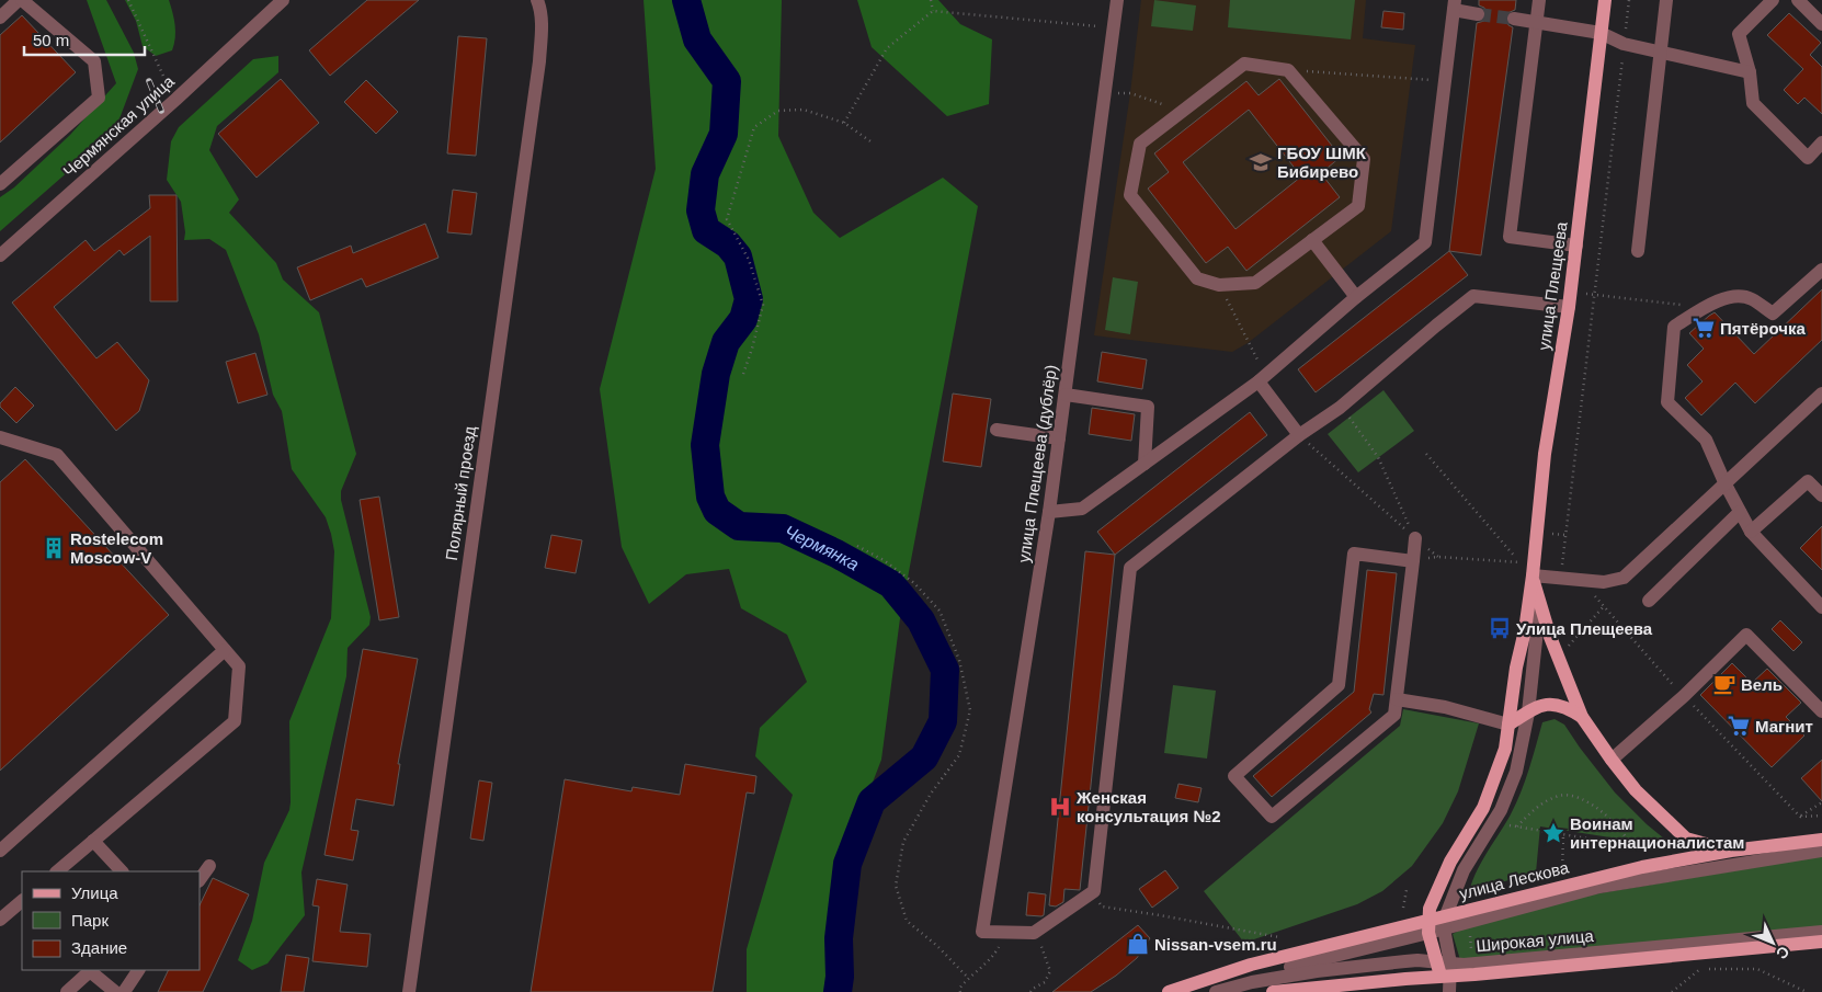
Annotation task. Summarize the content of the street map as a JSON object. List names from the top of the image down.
{
  "streets": {
    "main road": ["улица Плещеева", "улица Лескова"],
    "street": [
      "Чермянская улица",
      "улица Плещеева (дублёр)",
      "Полярный проезд",
      "Широкая улица"
    ]
  },
  "crossings": [
    ["улица Плещеева", "улица Лескова"],
    ["улица Плещеева", "Широкая улица"],
    ["улица Лескова", "Широкая улица"]
  ],
  "water": ["Чермянка"],
  "places": {
    "school or university": ["ГБОУ ШМК Бибирево"],
    "supermarket": ["Пятёрочка", "Магнит"],
    "building": ["Rostelecom Moscow-V"],
    "bus stop": ["Улица Плещеева"],
    "cafe": ["Вель"],
    "hospital": ["Женская консультация №2"],
    "place": ["Воинам интернационалистам"],
    "shop": ["Nissan-vsem.ru"]
  },
  "legend": ["Улица", "Парк", "Здание"],
  "scale_bar": "50 m",
  "north": "bottom right"
}
